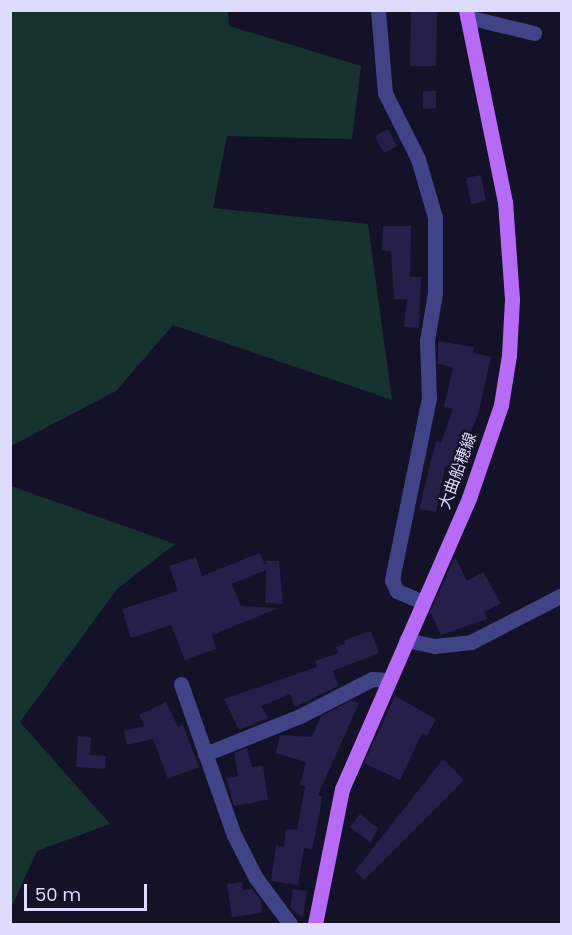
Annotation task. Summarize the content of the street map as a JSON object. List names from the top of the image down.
{
  "streets": {
    "main road": ["大曲船穂線"]
  },
  "scale_bar": "50 m"
}
